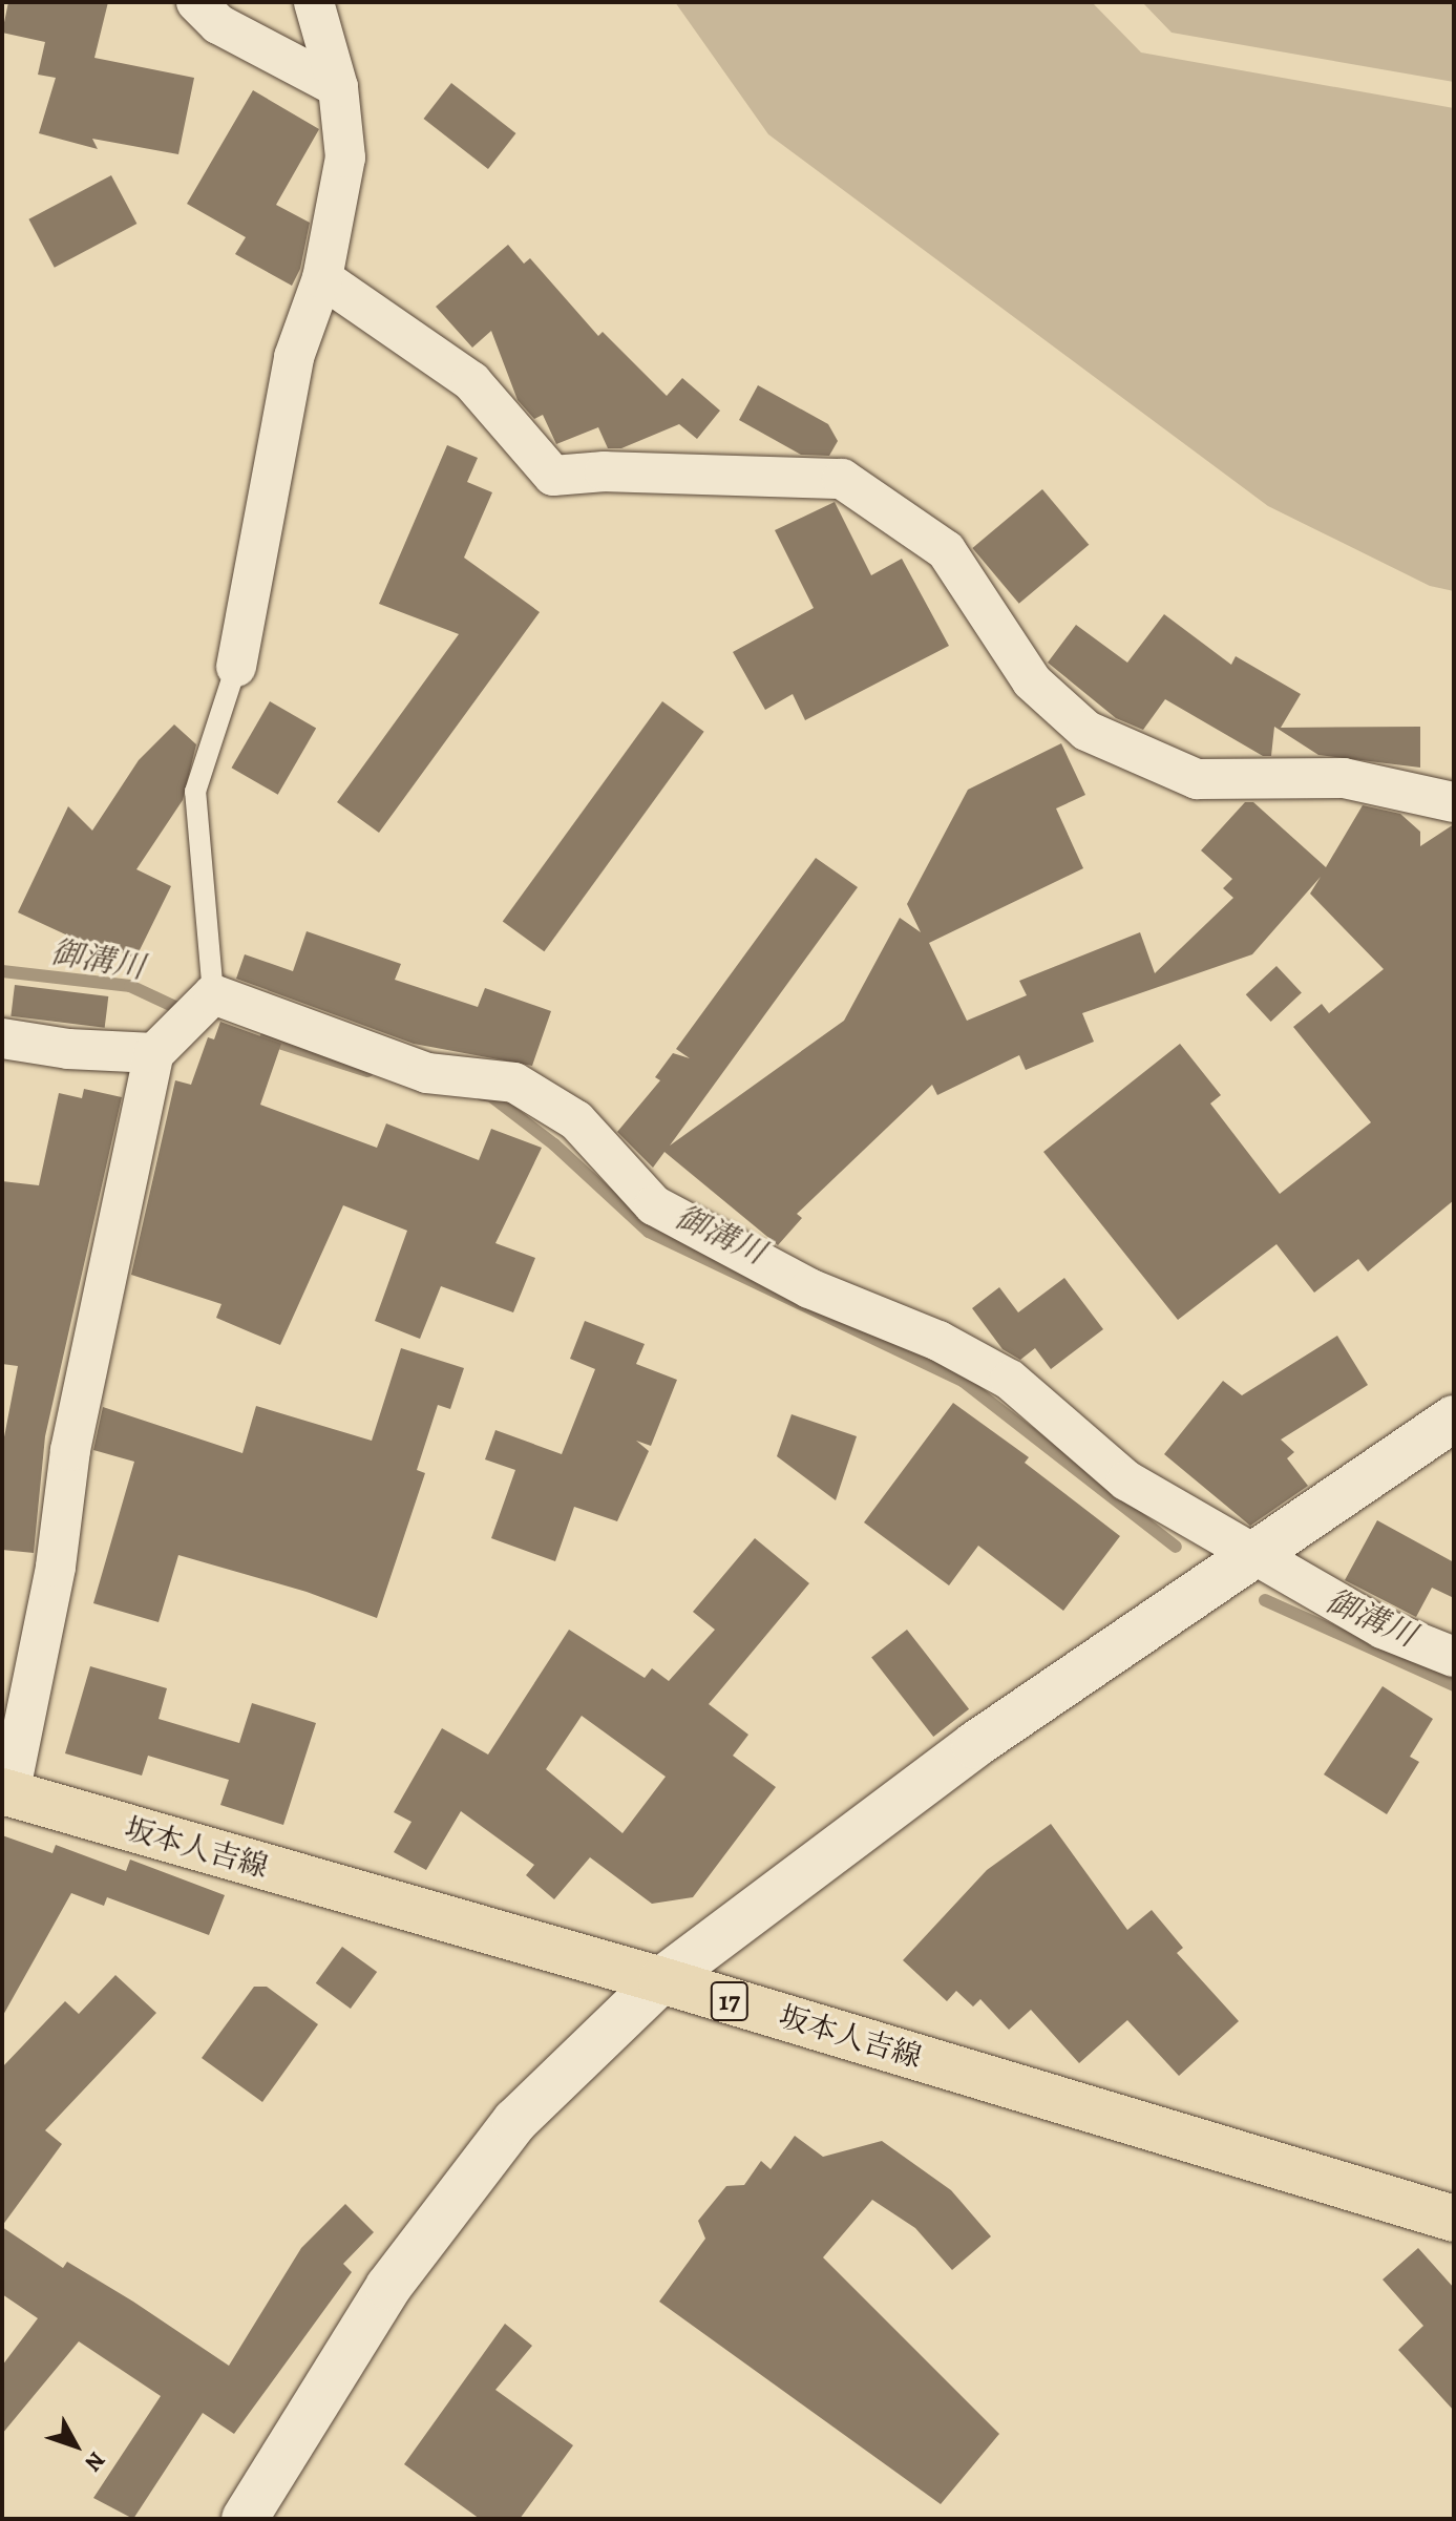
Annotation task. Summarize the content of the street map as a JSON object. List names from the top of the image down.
{
  "streets": {
    "main road": ["坂本人吉線", "17"]
  },
  "water": ["御溝川"],
  "north": "bottom right"
}
